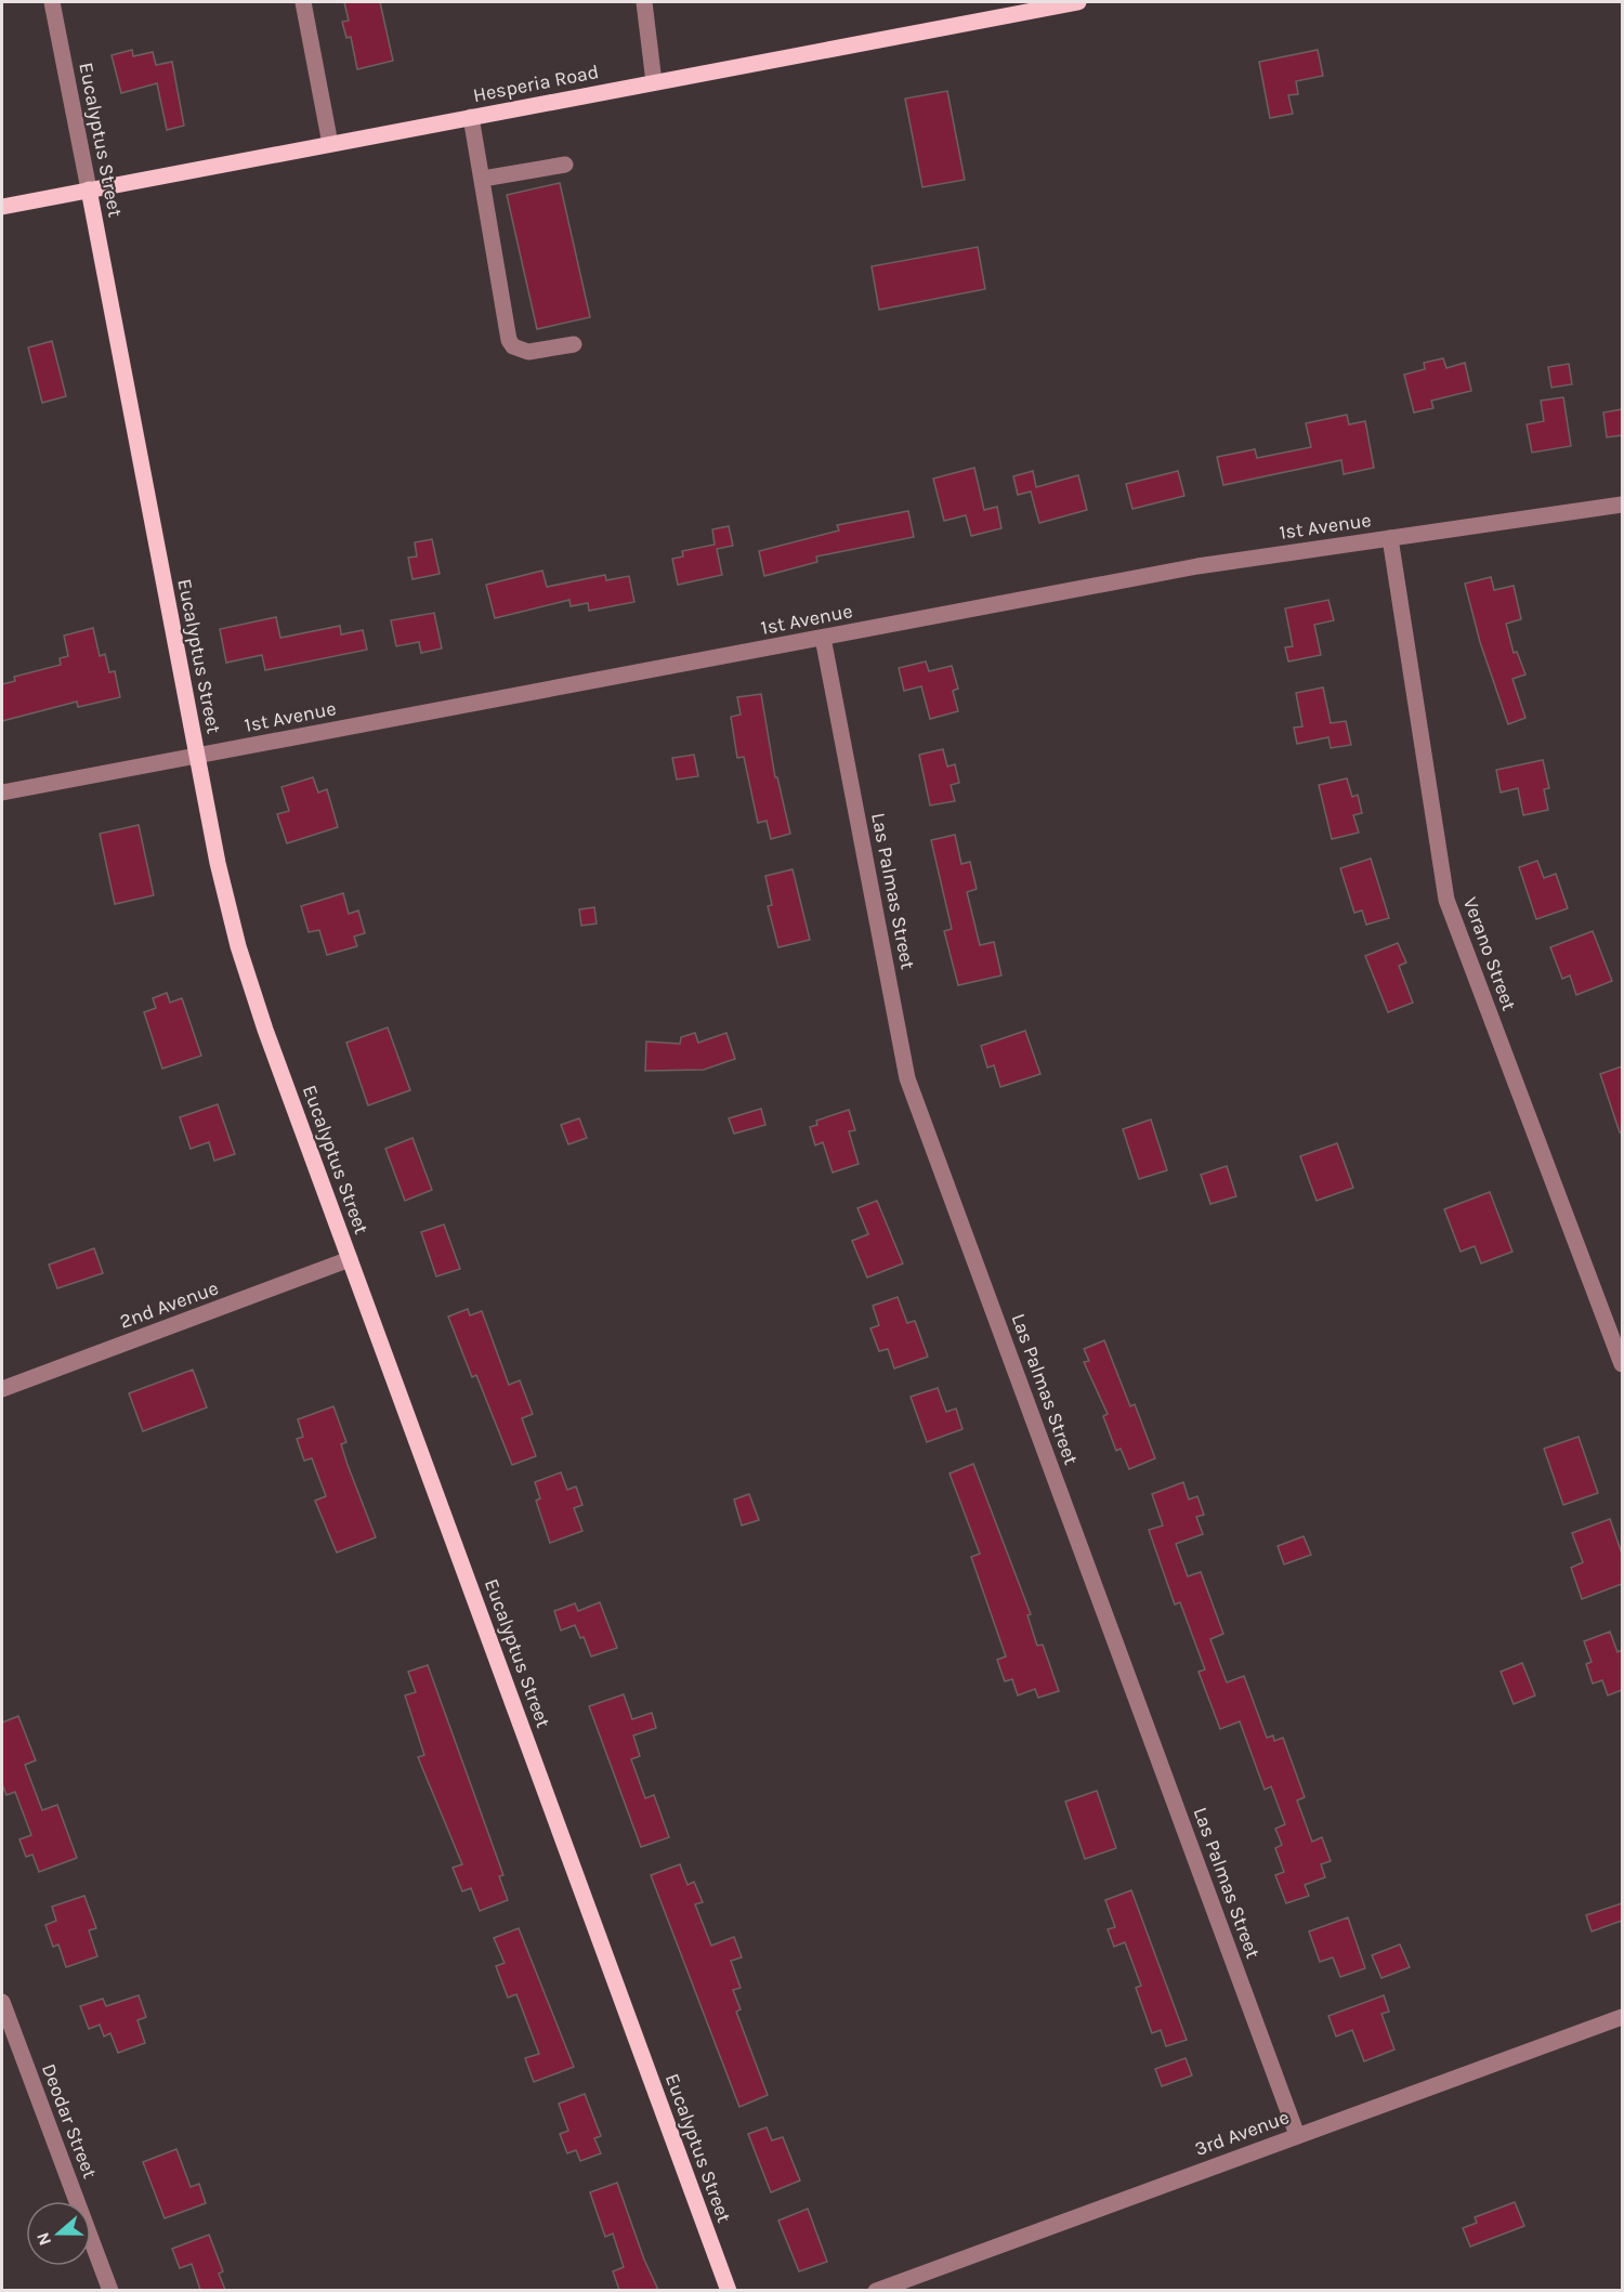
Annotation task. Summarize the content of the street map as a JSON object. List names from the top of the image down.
{
  "streets": {
    "main road": ["Hesperia Road", "Eucalyptus Street"],
    "street": [
      "1st Avenue",
      "Las Palmas Street",
      "Verano Street",
      "2nd Avenue",
      "Deodar Street",
      "3rd Avenue"
    ]
  },
  "crossings": [
    ["Hesperia Road", "Eucalyptus Street"],
    ["Eucalyptus Street", "1st Avenue"],
    ["Eucalyptus Street", "2nd Avenue"],
    ["1st Avenue", "Las Palmas Street"],
    ["1st Avenue", "Verano Street"],
    ["Las Palmas Street", "3rd Avenue"]
  ],
  "north": "left"
}
